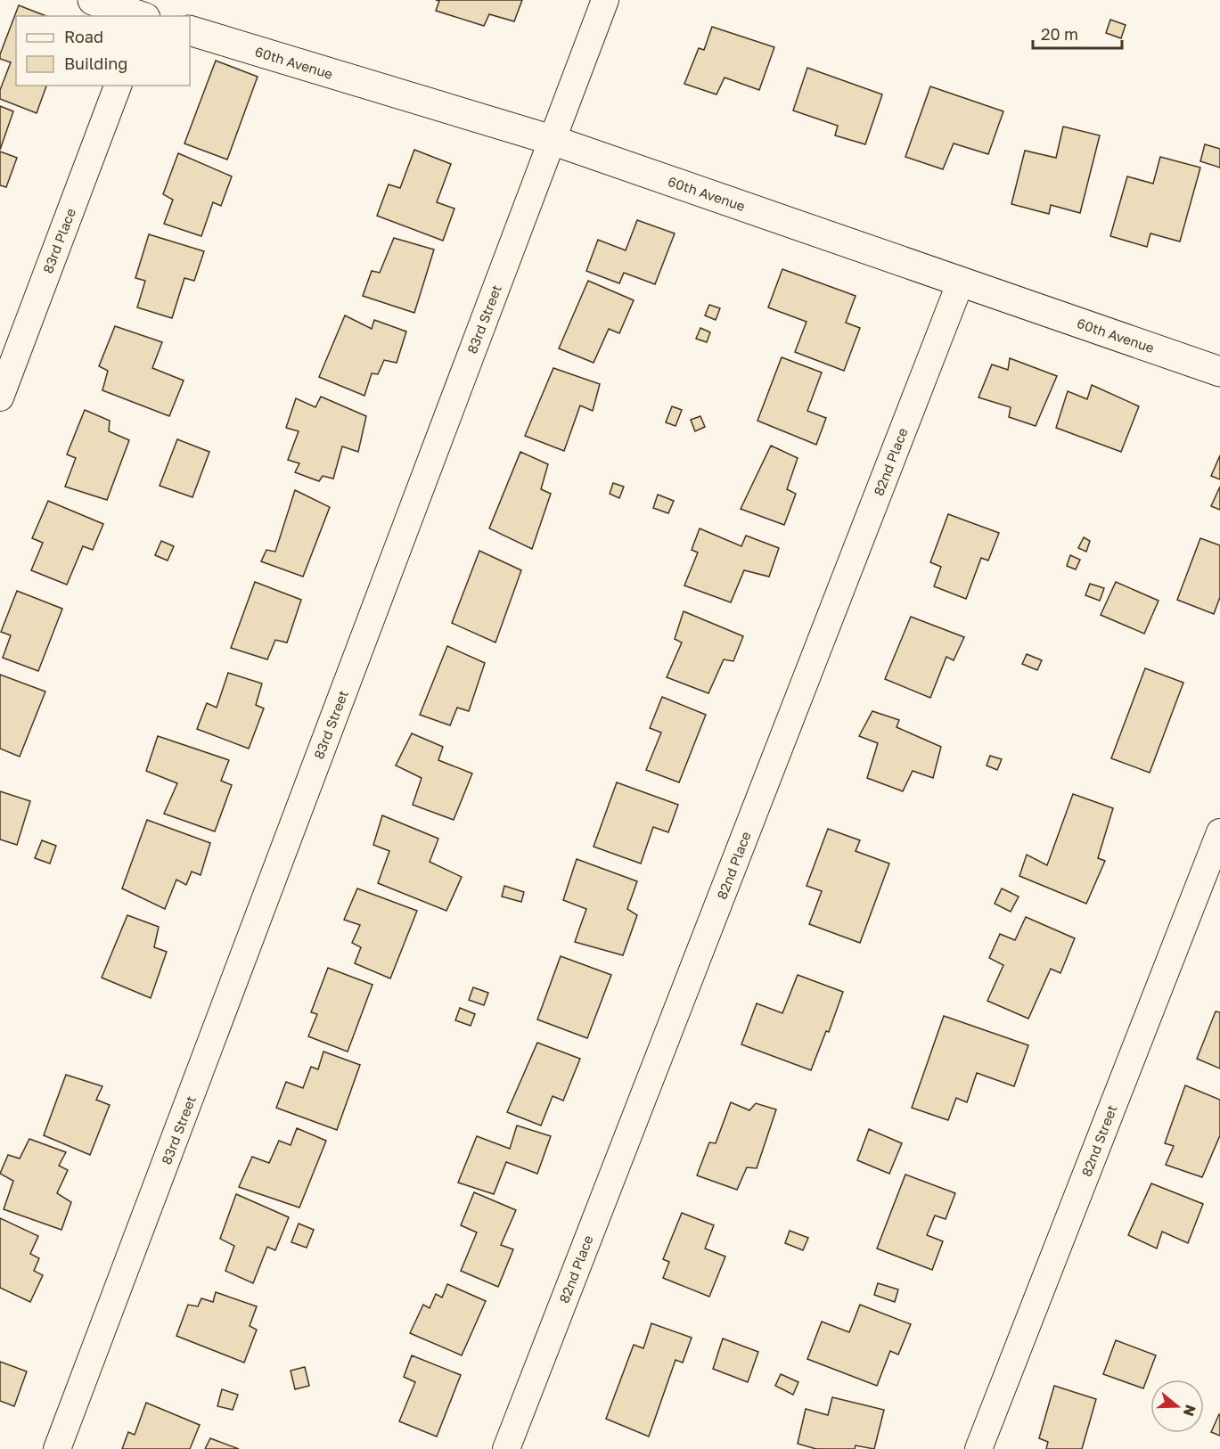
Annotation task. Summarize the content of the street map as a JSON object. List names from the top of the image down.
{
  "streets": {
    "street": [
      "60th Avenue",
      "83rd Place",
      "83rd Street",
      "82nd Place",
      "82nd Street"
    ]
  },
  "crossings": [
    ["60th Avenue", "83rd Street"],
    ["60th Avenue", "82nd Place"]
  ],
  "legend": ["Road", "Building"],
  "scale_bar": "20 m",
  "north": "right"
}
